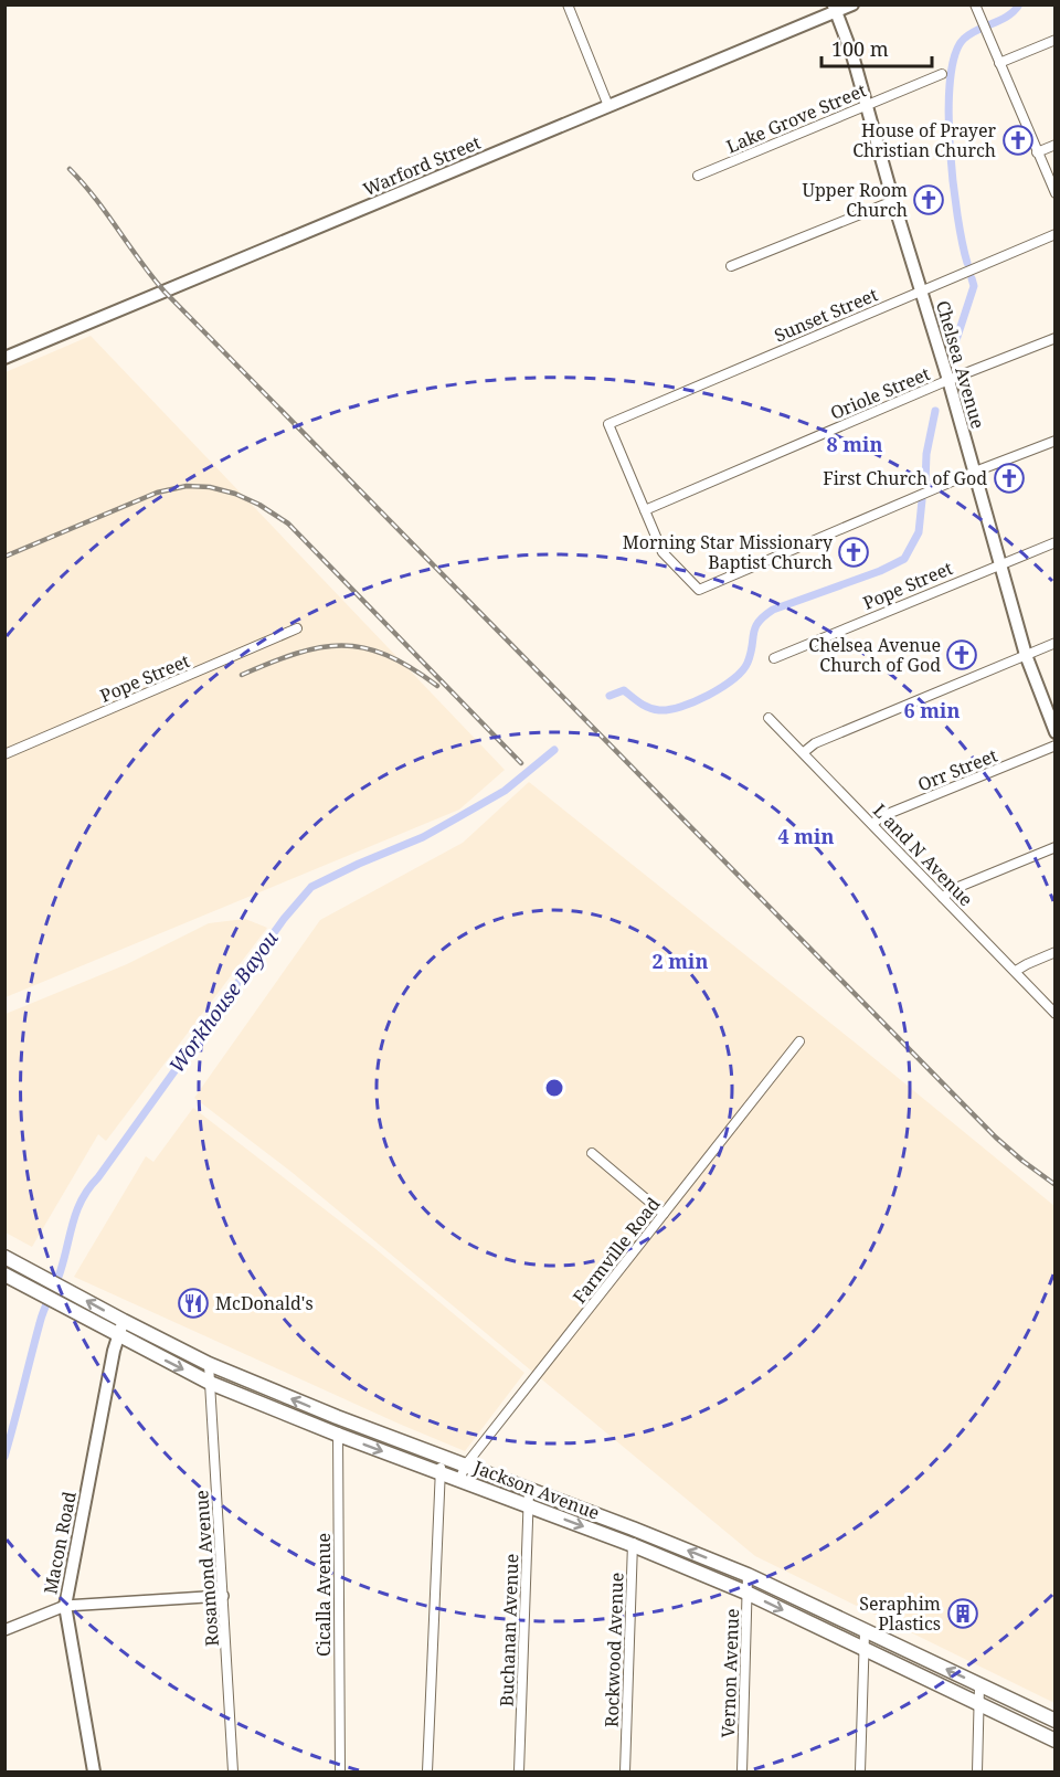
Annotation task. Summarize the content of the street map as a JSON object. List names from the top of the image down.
{
  "streets": {
    "main road": [
      "Warford Street",
      "Chelsea Avenue",
      "Jackson Avenue",
      "Macon Road"
    ],
    "street": [
      "Lake Grove Street",
      "Sunset Street",
      "Oriole Street",
      "Pope Street",
      "Orr Street",
      "L and N Avenue",
      "Farmville Road",
      "Rosamond Avenue",
      "Cicalla Avenue",
      "Buchanan Avenue",
      "Rockwood Avenue",
      "Vernon Avenue"
    ]
  },
  "crossings": [
    ["Lake Grove Street", "Chelsea Avenue"],
    ["Warford Street", "Chelsea Avenue"],
    ["Sunset Street", "Chelsea Avenue"],
    ["Sunset Street", "Oriole Street"],
    ["Chelsea Avenue", "Oriole Street"],
    ["Chelsea Avenue", "Pope Street"],
    ["Orr Street", "L and N Avenue"],
    ["Farmville Road", "Jackson Avenue"],
    ["Jackson Avenue", "Macon Road"],
    ["Jackson Avenue", "Rosamond Avenue"],
    ["Jackson Avenue", "Cicalla Avenue"],
    ["Jackson Avenue", "Buchanan Avenue"],
    ["Jackson Avenue", "Rockwood Avenue"],
    ["Jackson Avenue", "Vernon Avenue"]
  ],
  "water": ["Workhouse Bayou"],
  "places": {
    "church": [
      "House of Prayer Christian Church",
      "Upper Room Church",
      "First Church of God",
      "Morning Star Missionary Baptist Church",
      "Chelsea Avenue Church of God"
    ],
    "restaurant": ["McDonald's"],
    "building": ["Seraphim Plastics"]
  },
  "scale_bar": "100 m",
  "rings": [
    "8 min",
    "6 min",
    "4 min",
    "2 min"
  ]
}
